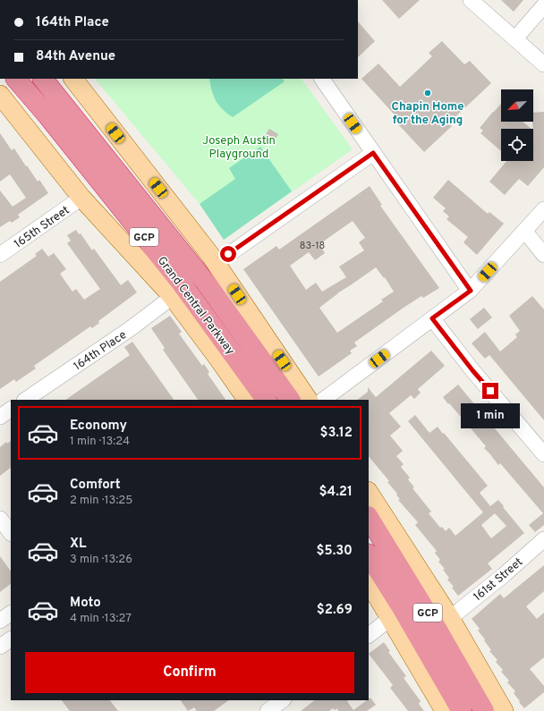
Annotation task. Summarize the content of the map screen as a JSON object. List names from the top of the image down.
{
  "streets": {
    "highway": ["GCP", "Grand Central Parkway"],
    "street": ["165th Street", "164th Place", "161st Street"]
  },
  "crossings": [
    ["165th Street", "Grand Central Parkway"],
    ["Grand Central Parkway", "164th Place"]
  ],
  "parks": ["Joseph Austin Playground"],
  "places": ["Chapin Home for the Aging"],
  "house_numbers": ["83-18"],
  "north": "bottom left",
  "page": {
    "banner": ["164th Place", "84th Avenue"],
    "bubble": "1 min",
    "list": [
      {
        "name": "Economy",
        "note": "1 min · 13:24",
        "value": "$3.12"
      },
      {
        "name": "Comfort",
        "note": "2 min · 13:25",
        "value": "$4.21"
      },
      {
        "name": "XL",
        "note": "3 min · 13:26",
        "value": "$5.30"
      },
      {
        "name": "Moto",
        "note": "4 min · 13:27",
        "value": "$2.69"
      }
    ],
    "buttons": "Confirm"
  }
}
